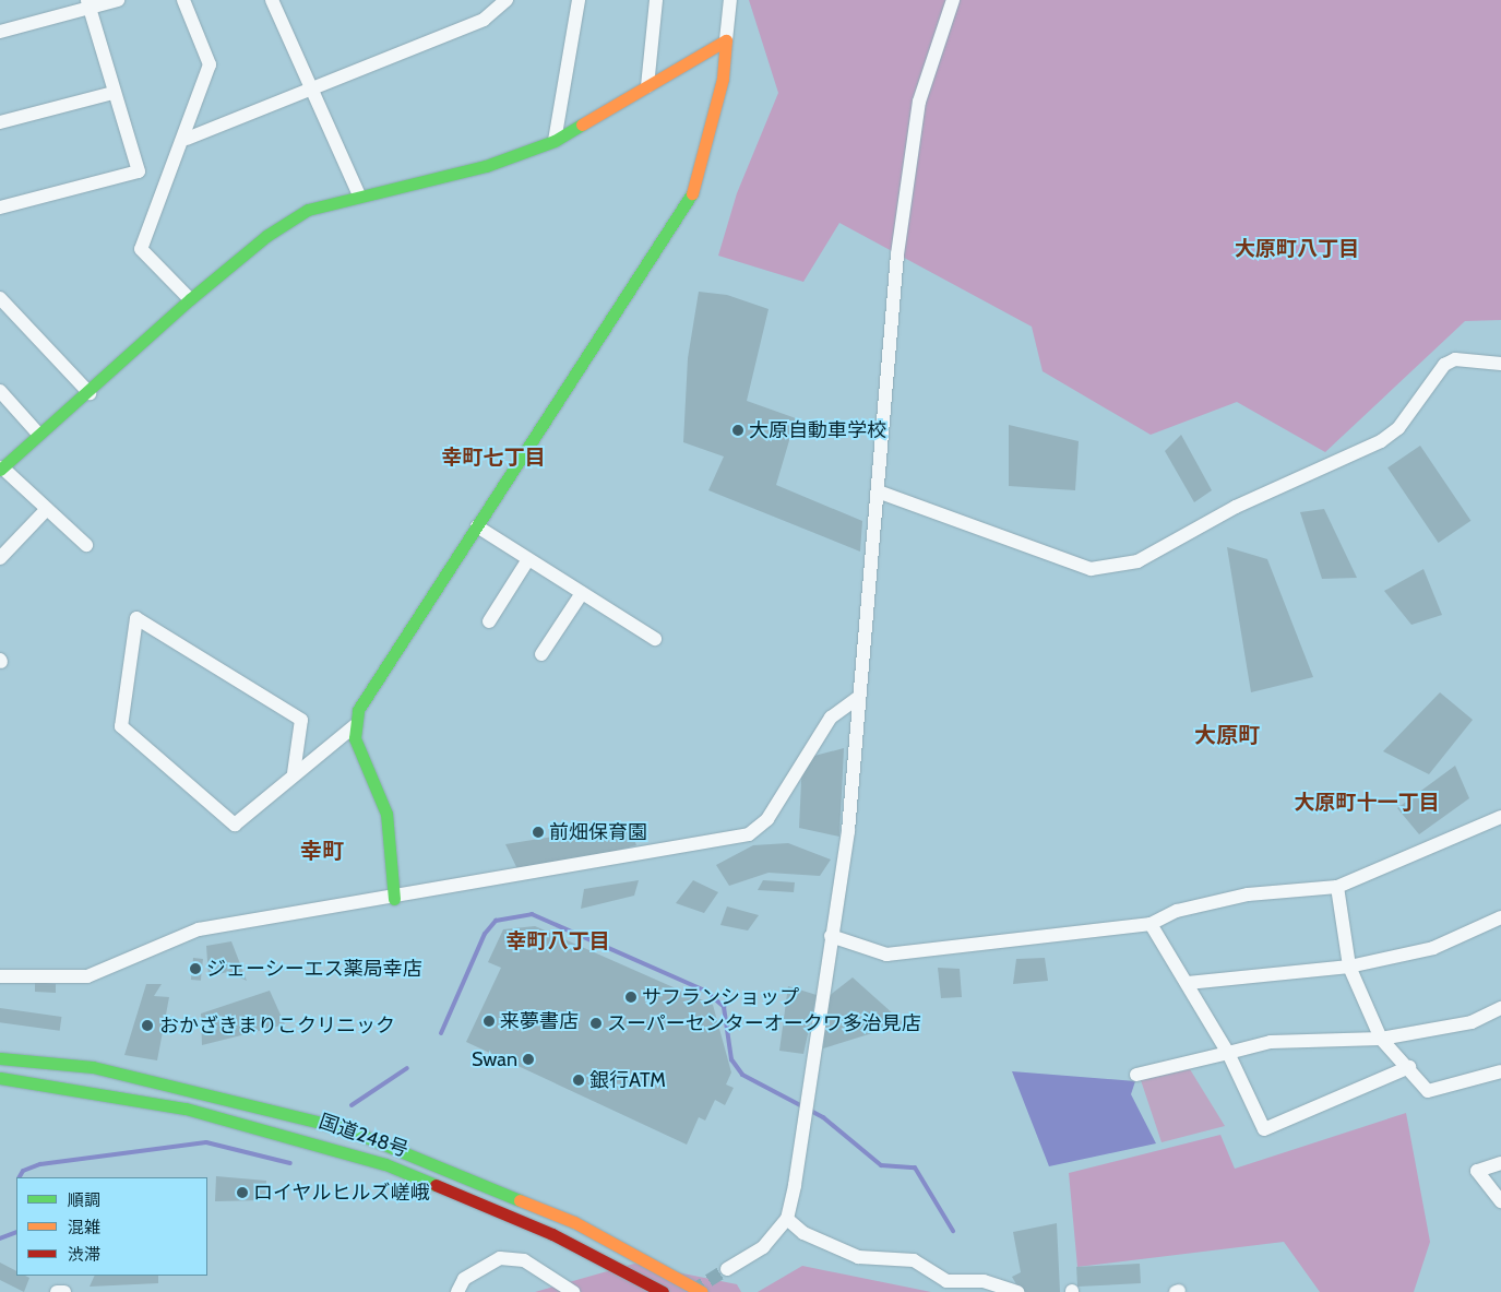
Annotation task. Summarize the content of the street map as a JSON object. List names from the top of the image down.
{
  "streets": {
    "main road": ["国道248号"]
  },
  "districts": [
    "大原町八丁目",
    "幸町七丁目",
    "大原町",
    "大原町十一丁目",
    "幸町",
    "幸町八丁目"
  ],
  "places": [
    "大原自動車学校",
    "前畑保育園",
    "ジェーシーエス薬局幸店",
    "サフランショップ",
    "来夢書店",
    "スーパーセンターオークワ多治見店",
    "おかざきまりこクリニック",
    "Swan",
    "銀行ATM",
    "ロイヤルヒルズ嵯峨"
  ],
  "legend": ["順調", "混雑", "渋滞"]
}
